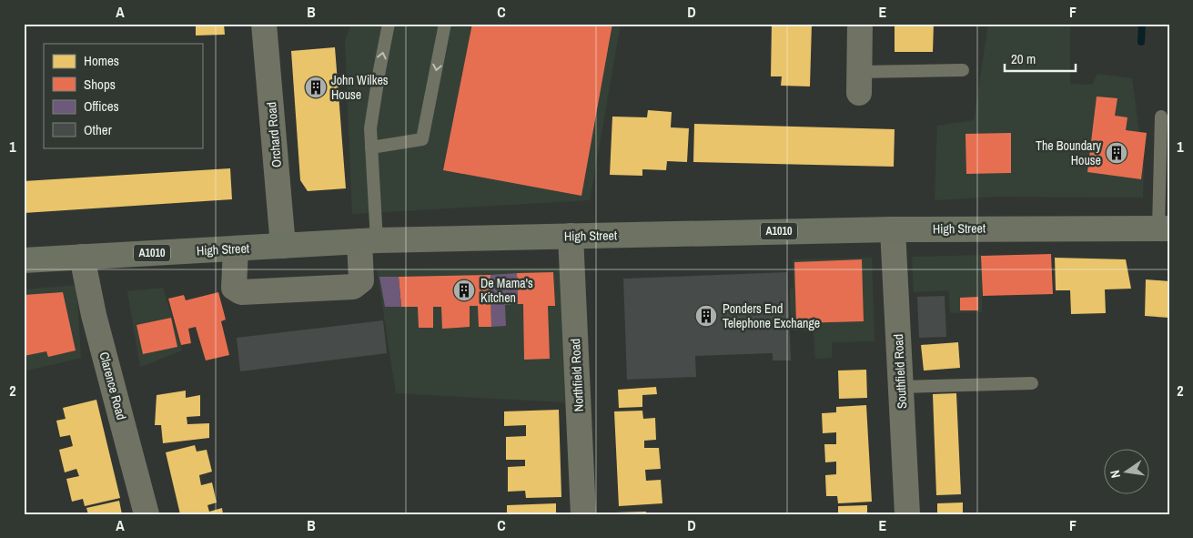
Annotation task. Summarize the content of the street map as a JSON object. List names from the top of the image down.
{
  "streets": {
    "main road": ["High Street", "A1010"],
    "street": [
      "Orchard Road",
      "Southfield Road",
      "Northfield Road",
      "Clarence Road"
    ]
  },
  "crossings": [
    ["Orchard Road", "High Street"],
    ["High Street", "Southfield Road"],
    ["High Street", "Northfield Road"],
    ["High Street", "Clarence Road"]
  ],
  "places": {
    "building": [
      "John Wilkes House",
      "The Boundary House",
      "De Mama's Kitchen",
      "Ponders End Telephone Exchange"
    ]
  },
  "legend": [
    "Homes",
    "Shops",
    "Offices",
    "Other"
  ],
  "scale_bar": "20 m",
  "north": "left",
  "grid": {
    "columns": [
      "A",
      "B",
      "C",
      "D",
      "E",
      "F"
    ],
    "rows": ["1", "2"]
  }
}
